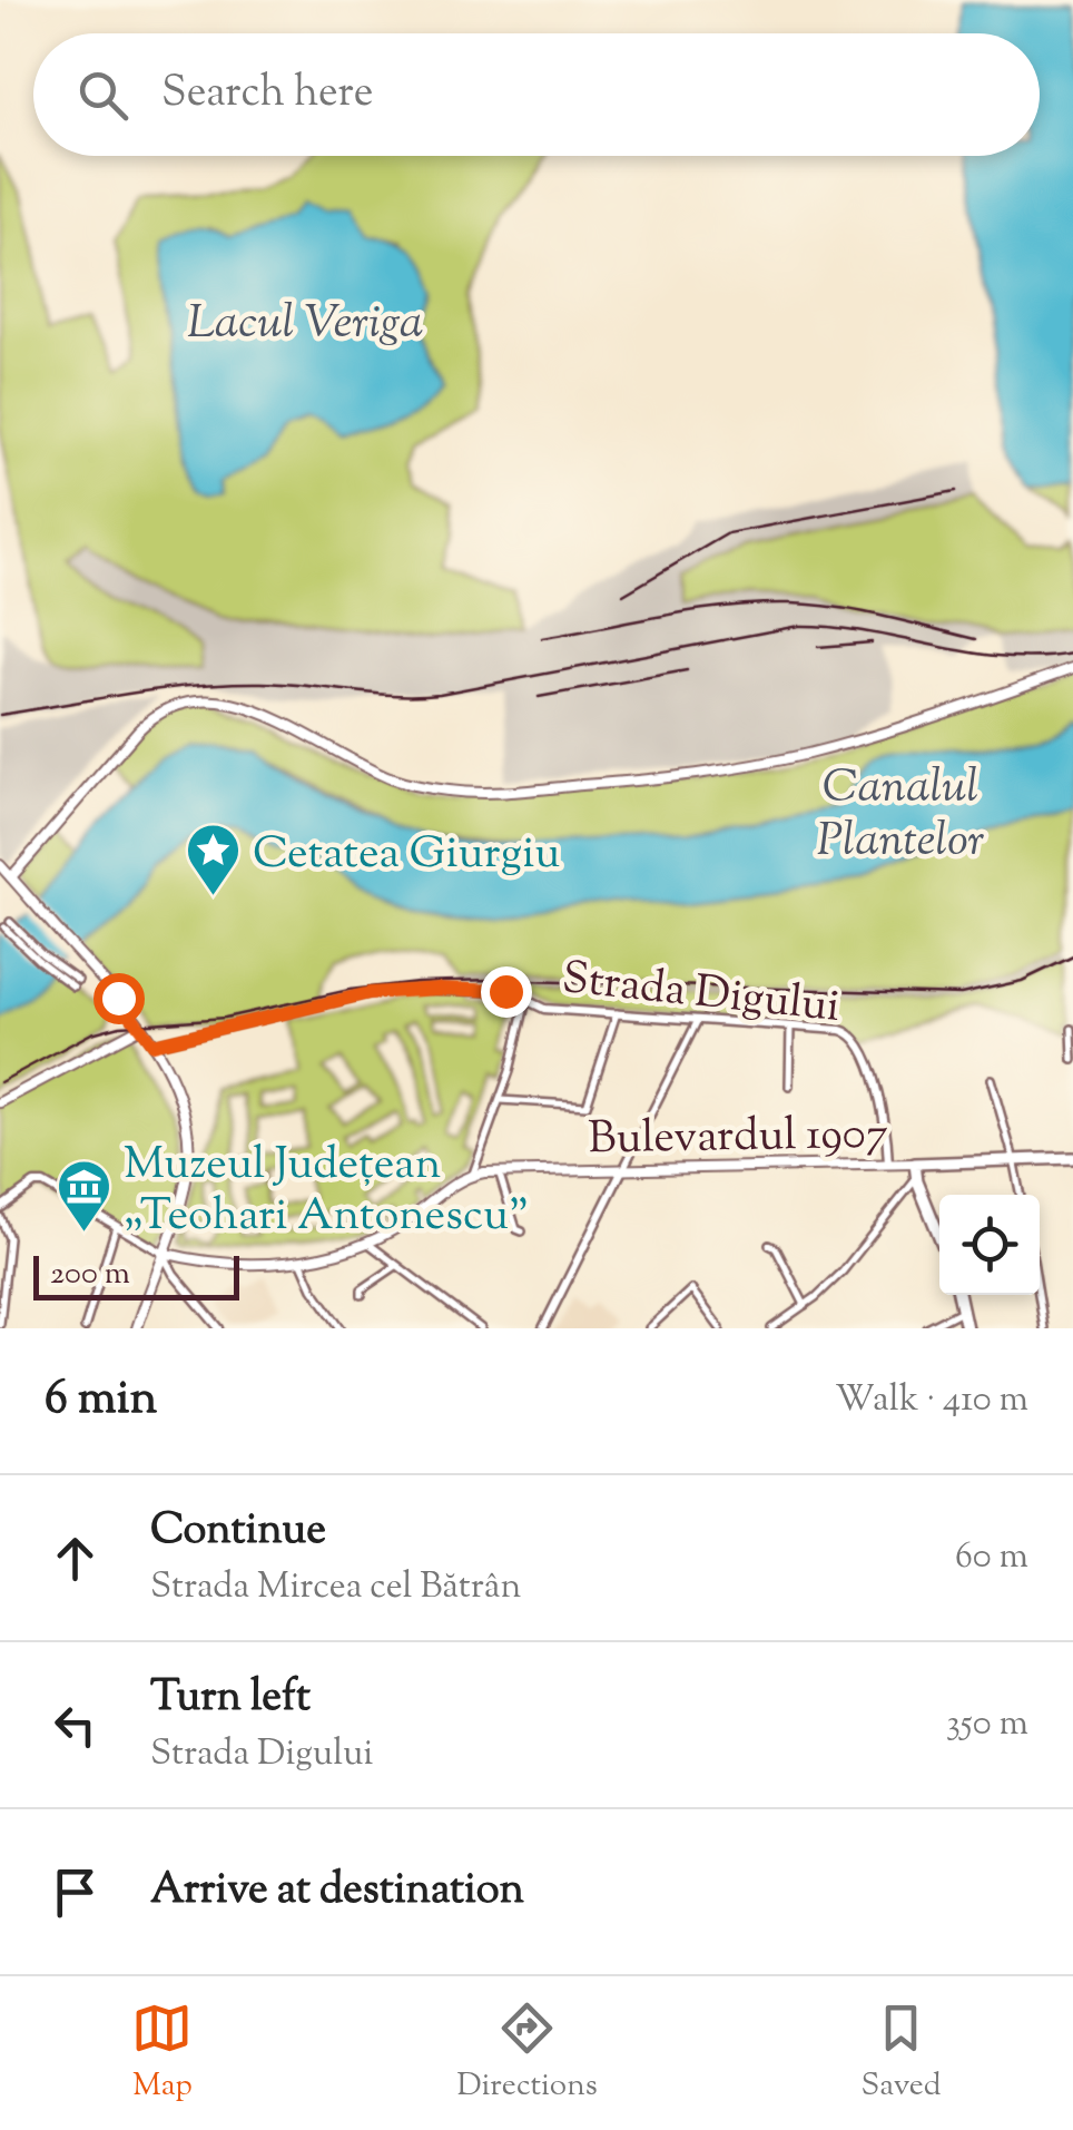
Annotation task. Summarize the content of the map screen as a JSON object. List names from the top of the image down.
{
  "streets": {
    "main road": ["Bulevardul 1907"],
    "street": ["Strada Digului"]
  },
  "crossings": [
    ["Strada Digului", "Bulevardul 1907"]
  ],
  "water": ["Lacul Veriga", "Canalul Plantelor"],
  "places": {
    "place": ["Cetatea Giurgiu"],
    "museum": ["Muzeul Județean „Teohari Antonescu”"]
  },
  "scale_bar": "200 m",
  "page": {
    "search": "Search here",
    "scale": "200 m",
    "heading": ["6 min", "Walk · 410 m"],
    "list": [
      ["Continue", "Strada Mircea cel Bătrân", "60 m"],
      ["Turn left", "Strada Digului", "350 m"],
      "Arrive at destination"
    ],
    "nav": ["Map", "Directions", "Saved"]
  }
}
